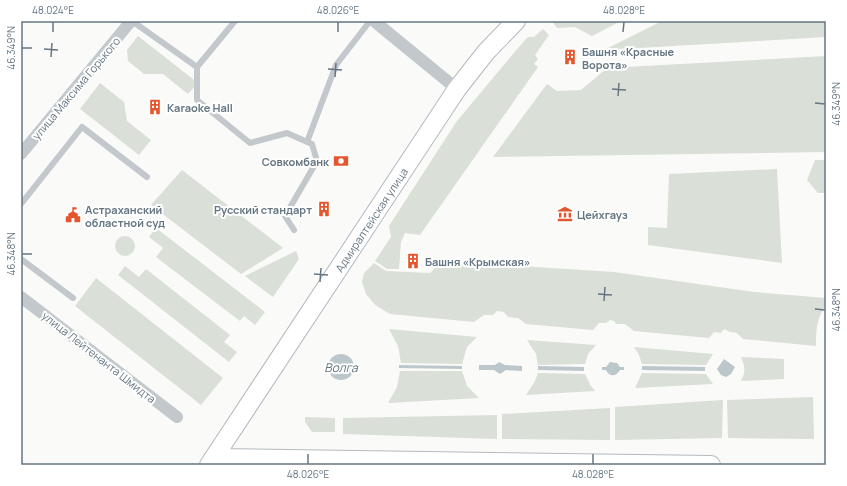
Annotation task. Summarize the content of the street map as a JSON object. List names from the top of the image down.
{
  "streets": {
    "main road": ["Адмиралтейская улица"],
    "street": ["улица Максима Горького", "улица Лейтенанта Шмидта"]
  },
  "water": ["Волга"],
  "places": {
    "building": [
      "Башня «Красные Ворота»",
      "Karaoke Hall",
      "Русский стандарт",
      "Башня «Крымская»"
    ],
    "bank": ["Совкомбанк"],
    "museum": ["Цейхгауз"],
    "public building": ["Астраханский областной суд"]
  },
  "coordinates": [
    "48.024°E",
    "48.026°E",
    "48.028°E",
    "46.349°N",
    "46.348°N"
  ]
}
